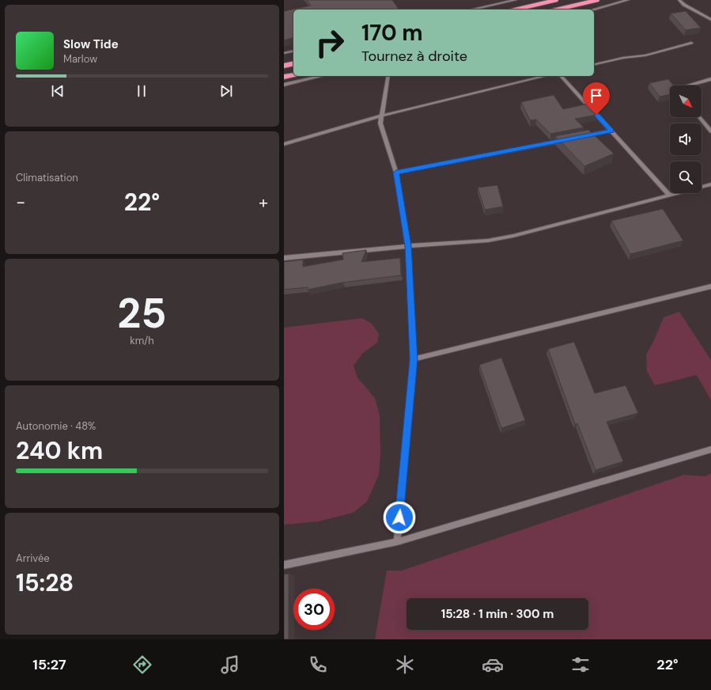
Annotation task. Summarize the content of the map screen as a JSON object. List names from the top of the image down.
{
  "north": "bottom right",
  "page": {
    "turn": ["170 m", "Tournez à droite"],
    "song": ["Slow Tide", "Marlow"],
    "tile": [
      "Climatisation",
      ["25", "km/h"],
      ["Autonomie · 48%", "240 km"],
      ["Arrivée", "15:28"]
    ],
    "heat": ["−", "22°", "+"],
    "limit": "30",
    "trip": "15:28 · 1 min · 300 m",
    "tabs": ["15:27", "22°"]
  }
}
